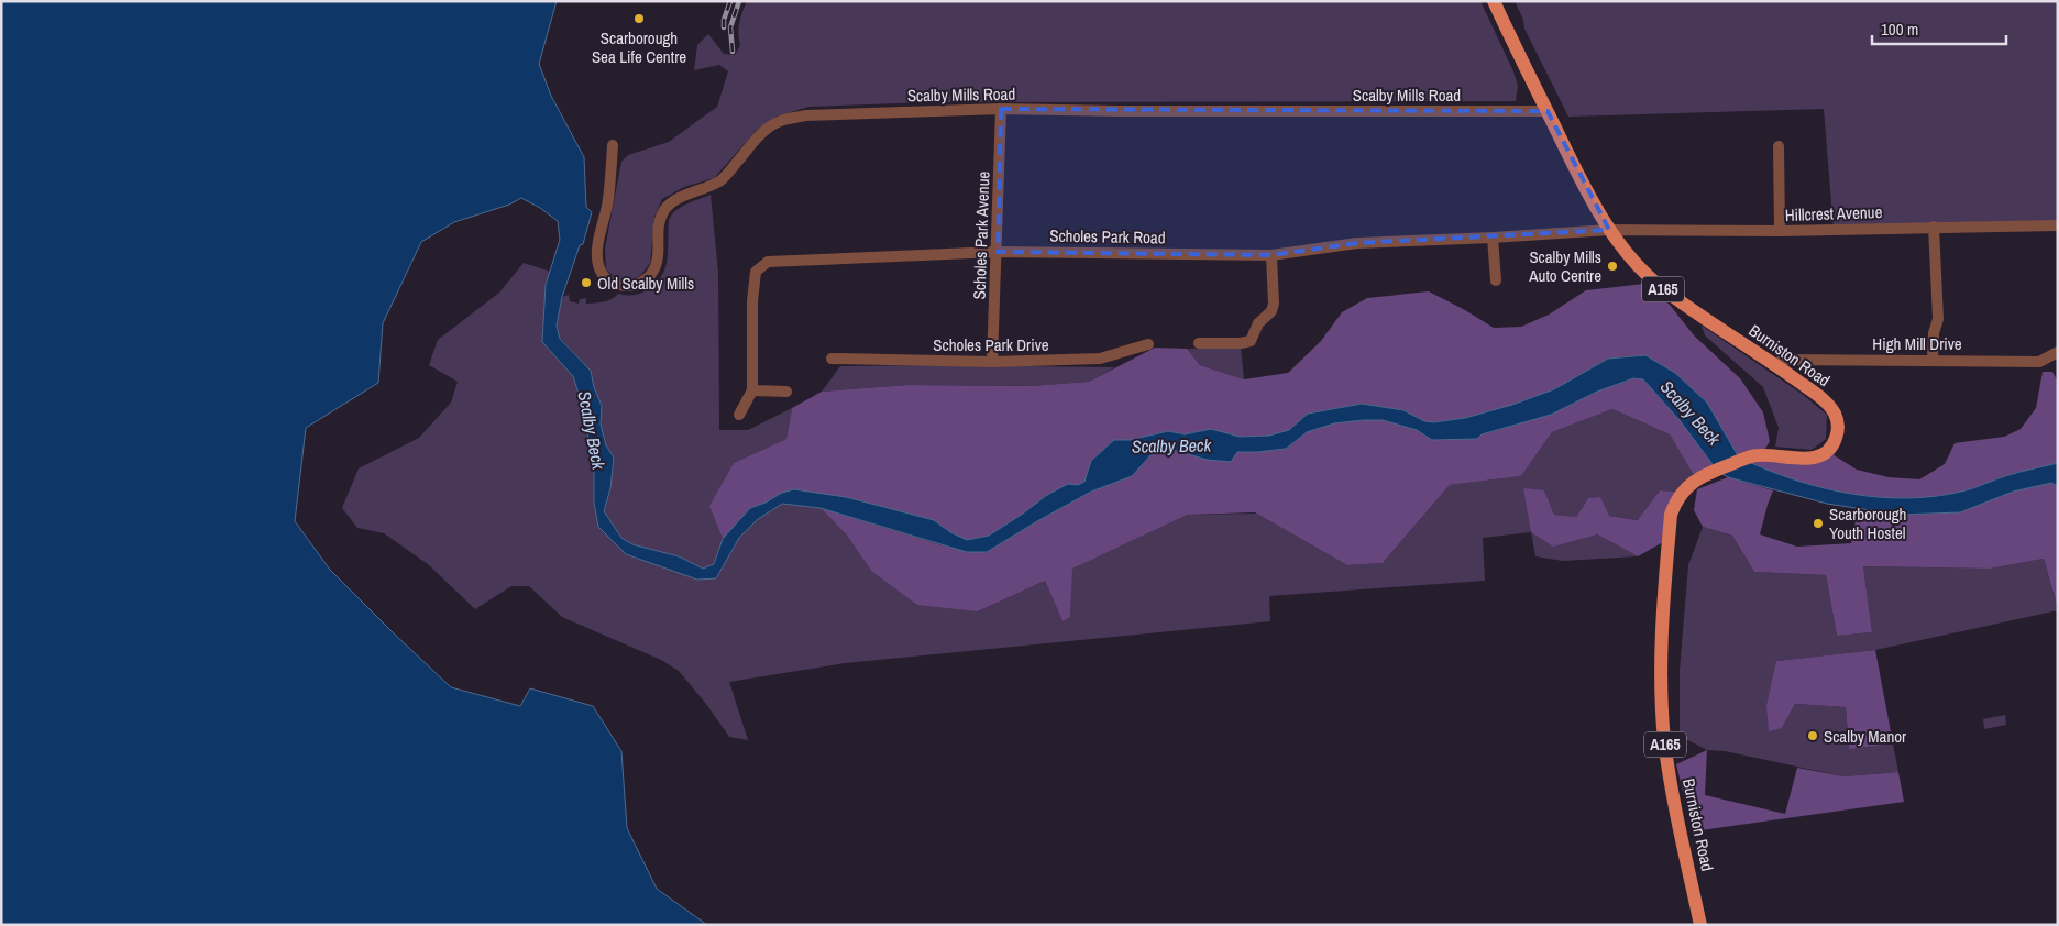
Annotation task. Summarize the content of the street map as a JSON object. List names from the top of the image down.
{
  "streets": {
    "main road": ["A165", "Burniston Road"],
    "street": [
      "Scalby Mills Road",
      "Hillcrest Avenue",
      "Scholes Park Avenue",
      "Scholes Park Road",
      "High Mill Drive",
      "Scholes Park Drive"
    ]
  },
  "crossings": [
    ["Scalby Mills Road", "Scholes Park Avenue"],
    ["Scalby Mills Road", "Burniston Road"],
    ["Hillcrest Avenue", "Scholes Park Road"],
    ["Hillcrest Avenue", "Burniston Road"],
    ["Scholes Park Avenue", "Scholes Park Road"],
    ["Scholes Park Avenue", "Scholes Park Drive"],
    ["Scholes Park Road", "Burniston Road"],
    ["High Mill Drive", "Burniston Road"]
  ],
  "water": ["Scalby Beck"],
  "places": [
    "Scarborough Sea Life Centre",
    "Scalby Mills Auto Centre",
    "Old Scalby Mills",
    "Scarborough Youth Hostel",
    "Scalby Manor"
  ],
  "scale_bar": "100 m"
}
